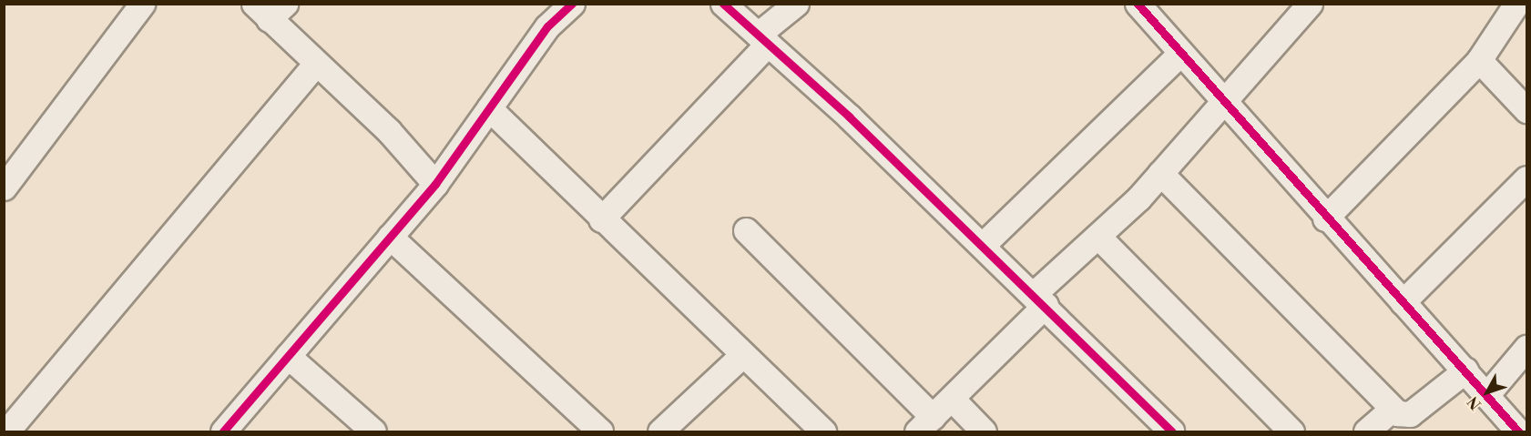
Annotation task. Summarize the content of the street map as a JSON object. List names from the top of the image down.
{
  "north": "bottom left"
}
